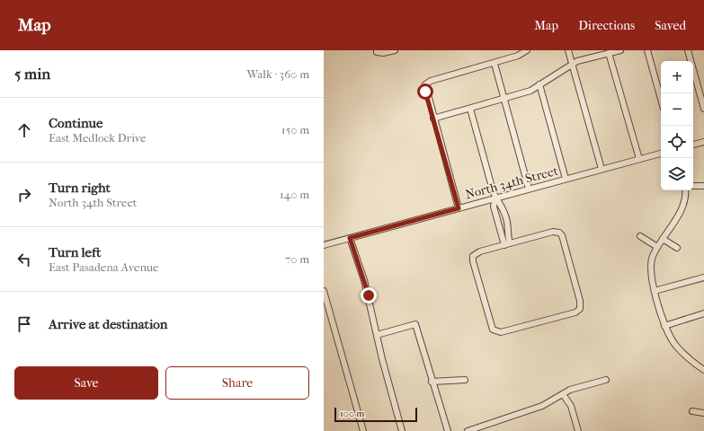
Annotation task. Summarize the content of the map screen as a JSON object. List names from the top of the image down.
{
  "streets": {
    "street": ["North 34th Street"]
  },
  "scale_bar": "100 m",
  "page": {
    "header": "Map",
    "nav": ["Map", "Directions", "Saved"],
    "heading": ["5 min", "Walk · 360 m"],
    "map_buttons": ["+", "−"],
    "list": [
      ["Continue", "East Medlock Drive", "150 m"],
      ["Turn right", "North 34th Street", "140 m"],
      ["Turn left", "East Pasadena Avenue", "70 m"],
      "Arrive at destination"
    ],
    "buttons": ["Save", "Share"],
    "scale": "100 m"
  }
}
